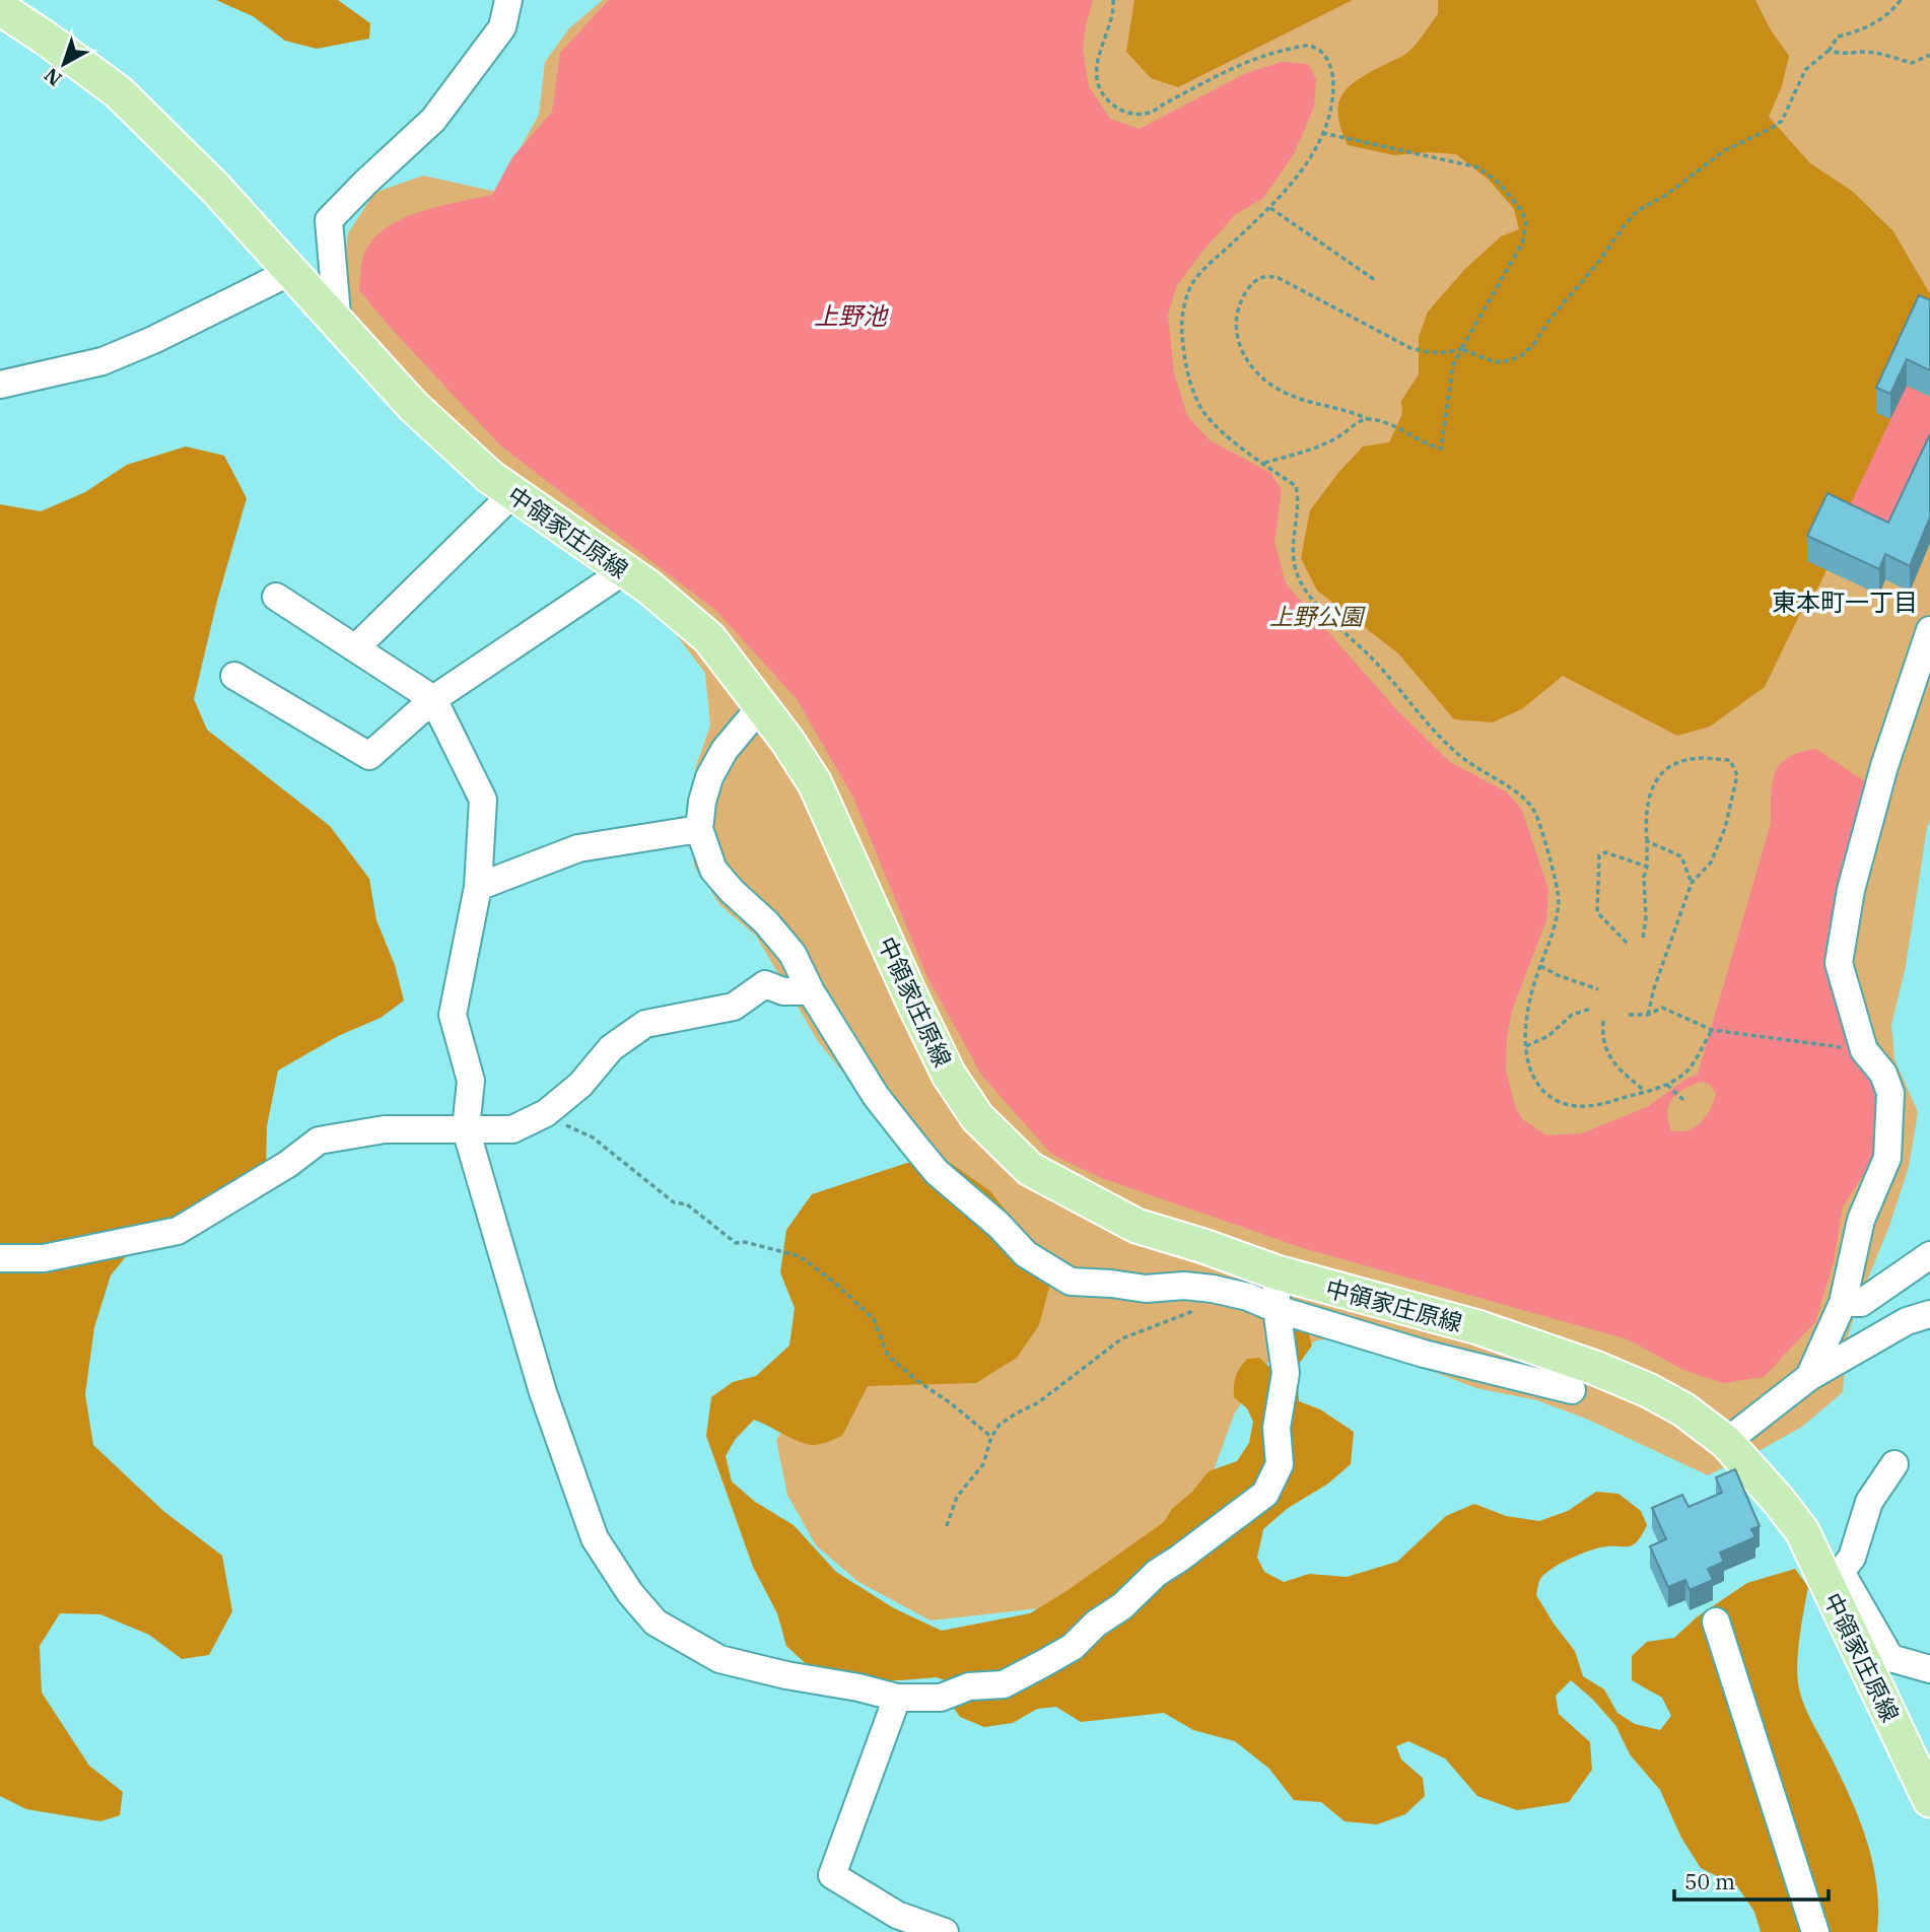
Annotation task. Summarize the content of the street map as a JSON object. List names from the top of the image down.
{
  "streets": {
    "main road": ["中領家庄原線"]
  },
  "districts": ["東本町一丁目"],
  "water": ["上野池"],
  "parks": ["上野公園"],
  "scale_bar": "50 m",
  "north": "bottom left"
}
